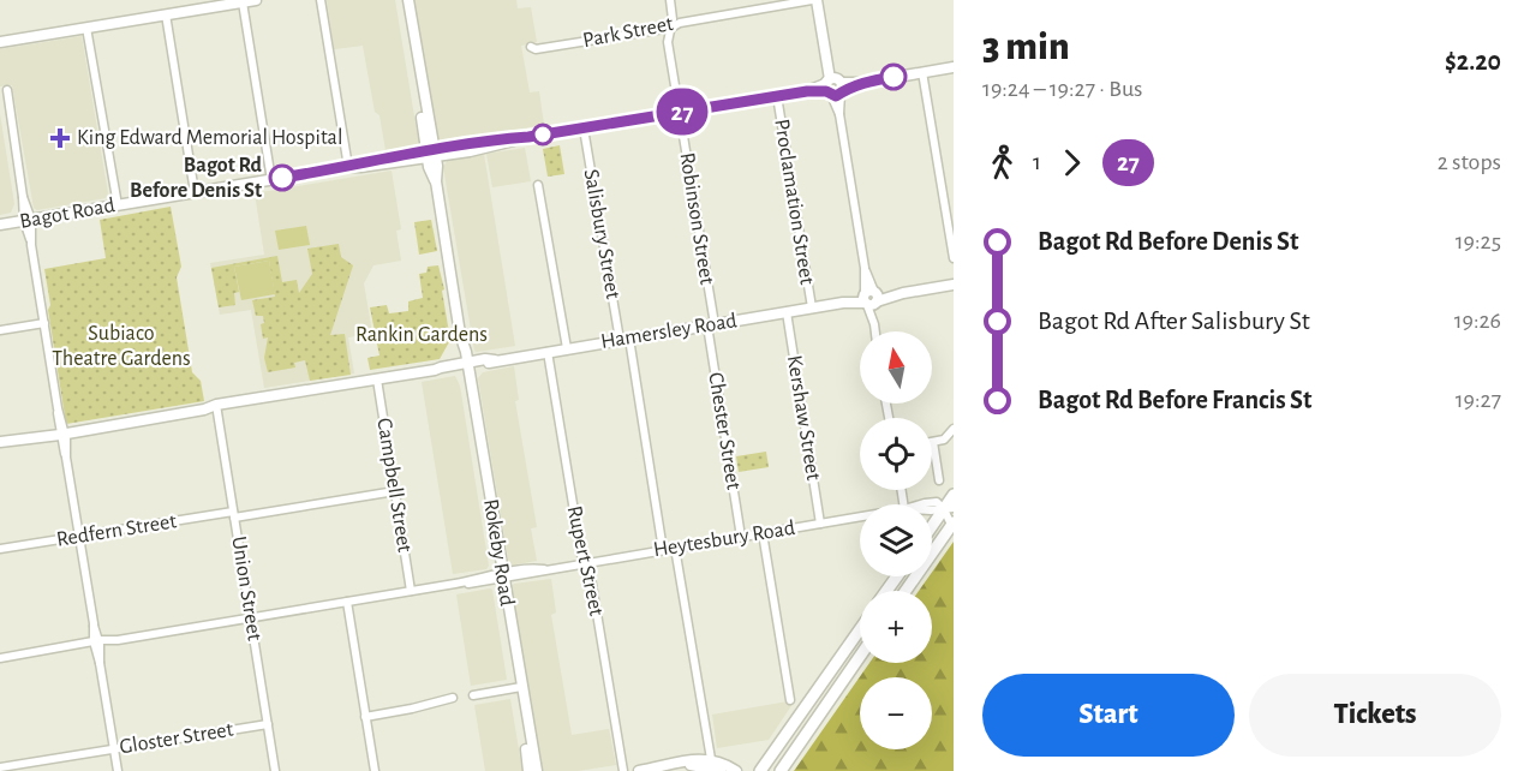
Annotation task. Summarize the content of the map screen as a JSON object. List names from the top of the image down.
{
  "streets": {
    "main road": ["Bagot Road", "Hamersley Road", "Rokeby Road"],
    "street": [
      "Park Street",
      "Proclamation Street",
      "Robinson Street",
      "Salisbury Street",
      "Kershaw Street",
      "Chester Street",
      "Campbell Street",
      "Redfern Street",
      "Heytesbury Road",
      "Rupert Street",
      "Union Street",
      "Gloster Street"
    ]
  },
  "crossings": [
    ["Park Street", "Robinson Street"],
    ["Proclamation Street", "Bagot Road"],
    ["Proclamation Street", "Hamersley Road"],
    ["Bagot Road", "Robinson Street"],
    ["Bagot Road", "Salisbury Street"],
    ["Bagot Road", "Rokeby Road"],
    ["Robinson Street", "Hamersley Road"],
    ["Robinson Street", "Chester Street"],
    ["Salisbury Street", "Hamersley Road"],
    ["Salisbury Street", "Heytesbury Road"],
    ["Hamersley Road", "Kershaw Street"],
    ["Hamersley Road", "Chester Street"],
    ["Hamersley Road", "Campbell Street"],
    ["Hamersley Road", "Rokeby Road"],
    ["Hamersley Road", "Rupert Street"],
    ["Hamersley Road", "Union Street"],
    ["Kershaw Street", "Heytesbury Road"],
    ["Chester Street", "Heytesbury Road"],
    ["Campbell Street", "Redfern Street"],
    ["Campbell Street", "Heytesbury Road"],
    ["Redfern Street", "Union Street"],
    ["Heytesbury Road", "Rokeby Road"],
    ["Heytesbury Road", "Rupert Street"],
    ["Heytesbury Road", "Union Street"],
    ["Union Street", "Gloster Street"]
  ],
  "parks": ["Subiaco Theatre Gardens", "Rankin Gardens"],
  "places": {
    "health": ["King Edward Memorial Hospital"],
    "other": ["Bagot Rd Before Denis St"]
  },
  "lines": ["bus line 27"],
  "north": "top",
  "page": {
    "on_map": "27",
    "heading": ["3 min", "19:24 – 19:27 · Bus", "$2.20"],
    "legs": ["1", "27", "2 stops"],
    "list": [
      {
        "name": "Bagot Rd Before Denis St",
        "value": "19:25"
      },
      {
        "name": "Bagot Rd After Salisbury St",
        "value": "19:26"
      },
      {
        "name": "Bagot Rd Before Francis St",
        "value": "19:27"
      }
    ],
    "map_buttons": ["+", "−"],
    "buttons": ["Start", "Tickets"]
  }
}
